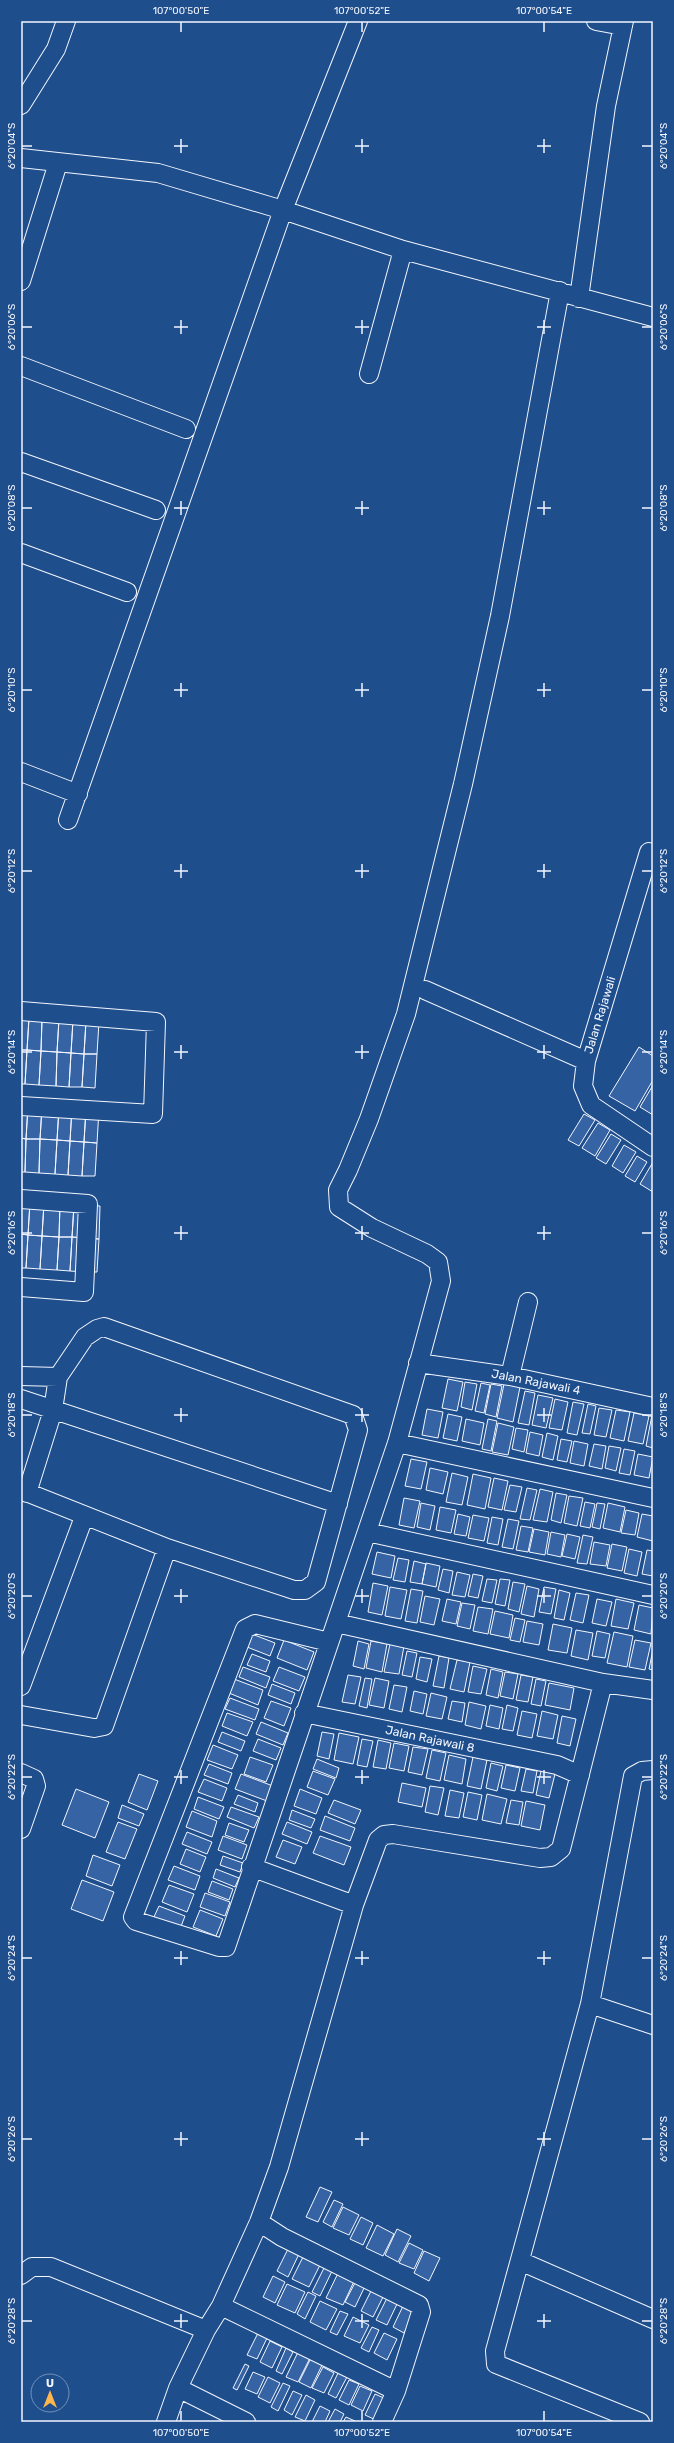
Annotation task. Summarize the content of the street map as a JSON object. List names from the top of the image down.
{
  "streets": {
    "street": ["Jalan Rajawali", "Jalan Rajawali 4", "Jalan Rajawali 8"]
  },
  "north": "top",
  "coordinates": [
    "107°00'50\"E",
    "107°00'52\"E",
    "107°00'54\"E",
    "6°20'04\"S",
    "6°20'06\"S",
    "6°20'08\"S",
    "6°20'10\"S",
    "6°20'12\"S",
    "6°20'14\"S",
    "6°20'16\"S",
    "6°20'18\"S",
    "6°20'20\"S",
    "6°20'22\"S",
    "6°20'24\"S",
    "6°20'26\"S",
    "6°20'28\"S"
  ]
}
